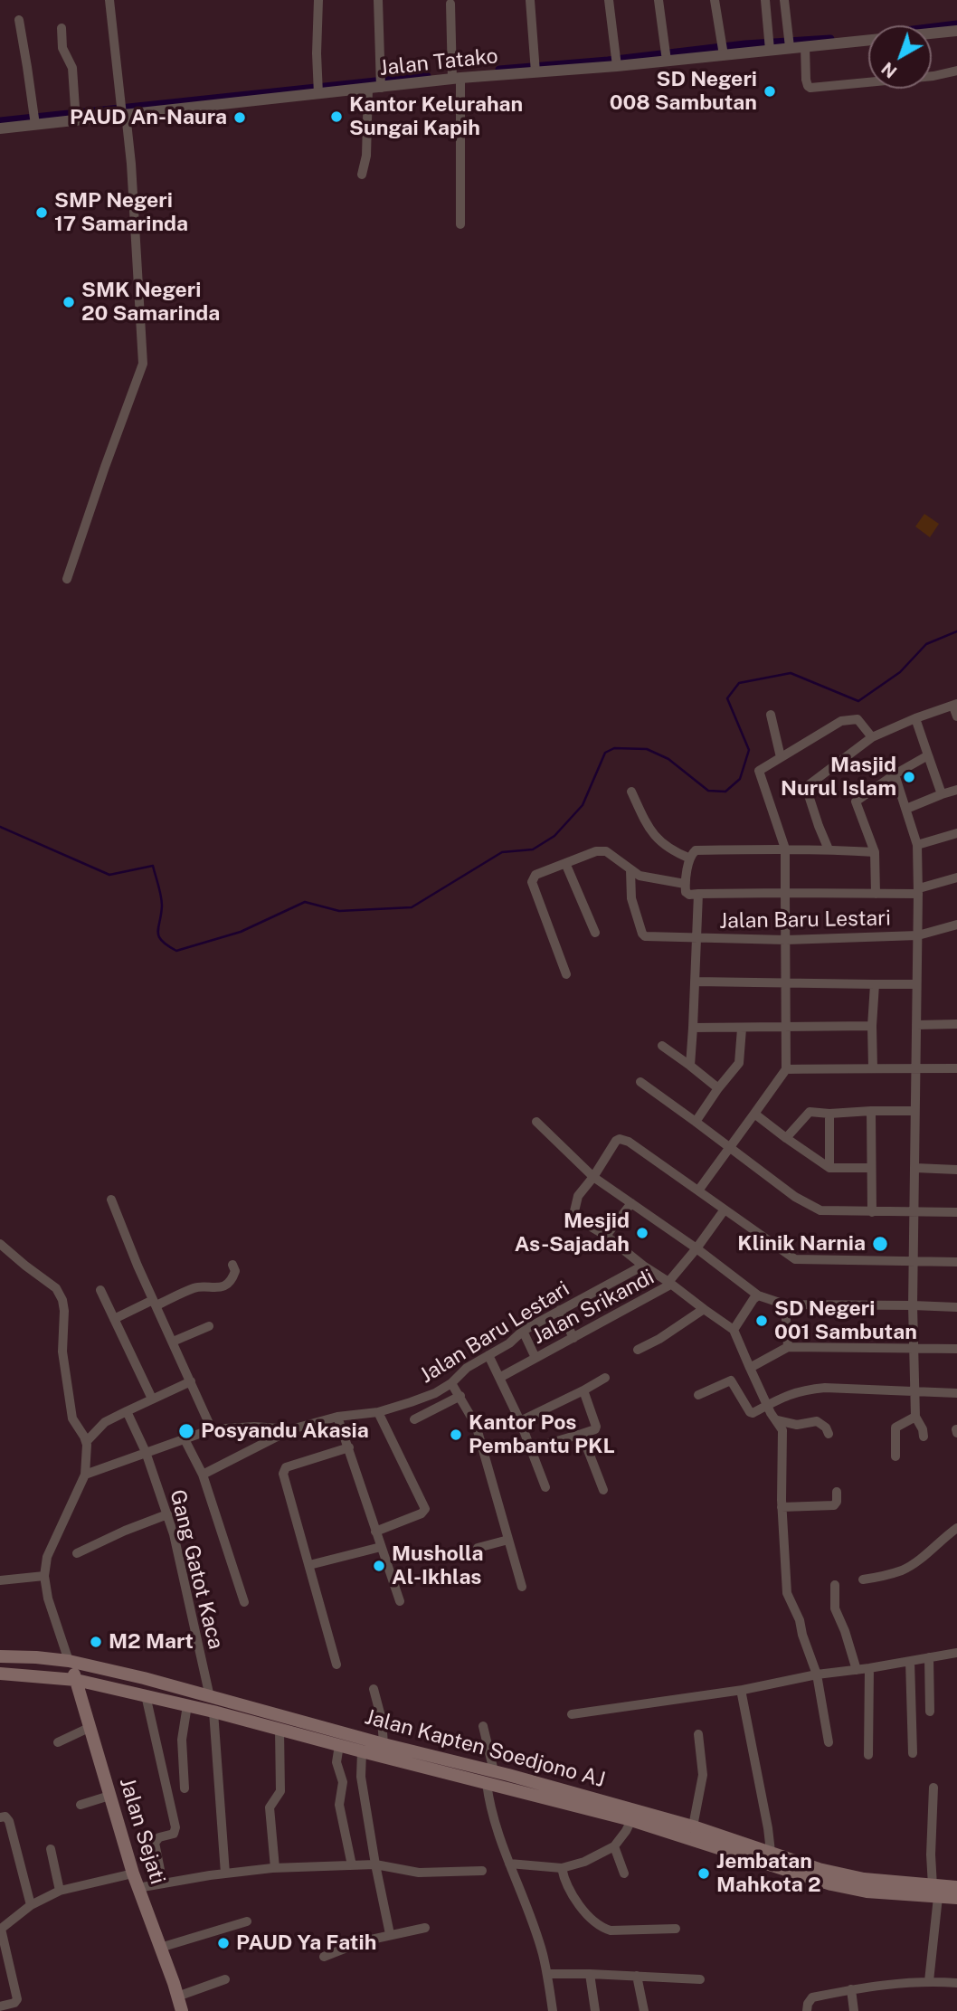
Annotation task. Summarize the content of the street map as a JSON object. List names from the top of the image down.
{
  "streets": {
    "main road": ["Jalan Kapten Soedjono AJ", "Jalan Sejati"],
    "street": [
      "Jalan Tatako",
      "Jalan Baru Lestari",
      "Jalan Srikandi",
      "Gang Gatot Kaca"
    ]
  },
  "crossings": [
    ["Jalan Baru Lestari", "Gang Gatot Kaca"],
    ["Gang Gatot Kaca", "Jalan Kapten Soedjono AJ"],
    ["Jalan Kapten Soedjono AJ", "Jalan Sejati"]
  ],
  "places": [
    "SD Negeri 008 Sambutan",
    "Kantor Kelurahan Sungai Kapih",
    "PAUD An-Naura",
    "SMP Negeri 17 Samarinda",
    "SMK Negeri 20 Samarinda",
    "Masjid Nurul Islam",
    "Mesjid As-Sajadah",
    "Klinik Narnia",
    "SD Negeri 001 Sambutan",
    "Posyandu Akasia",
    "Kantor Pos Pembantu PKL",
    "Musholla Al-Ikhlas",
    "M2 Mart",
    "Jembatan Mahkota 2",
    "PAUD Ya Fatih"
  ],
  "north": "bottom left"
}
